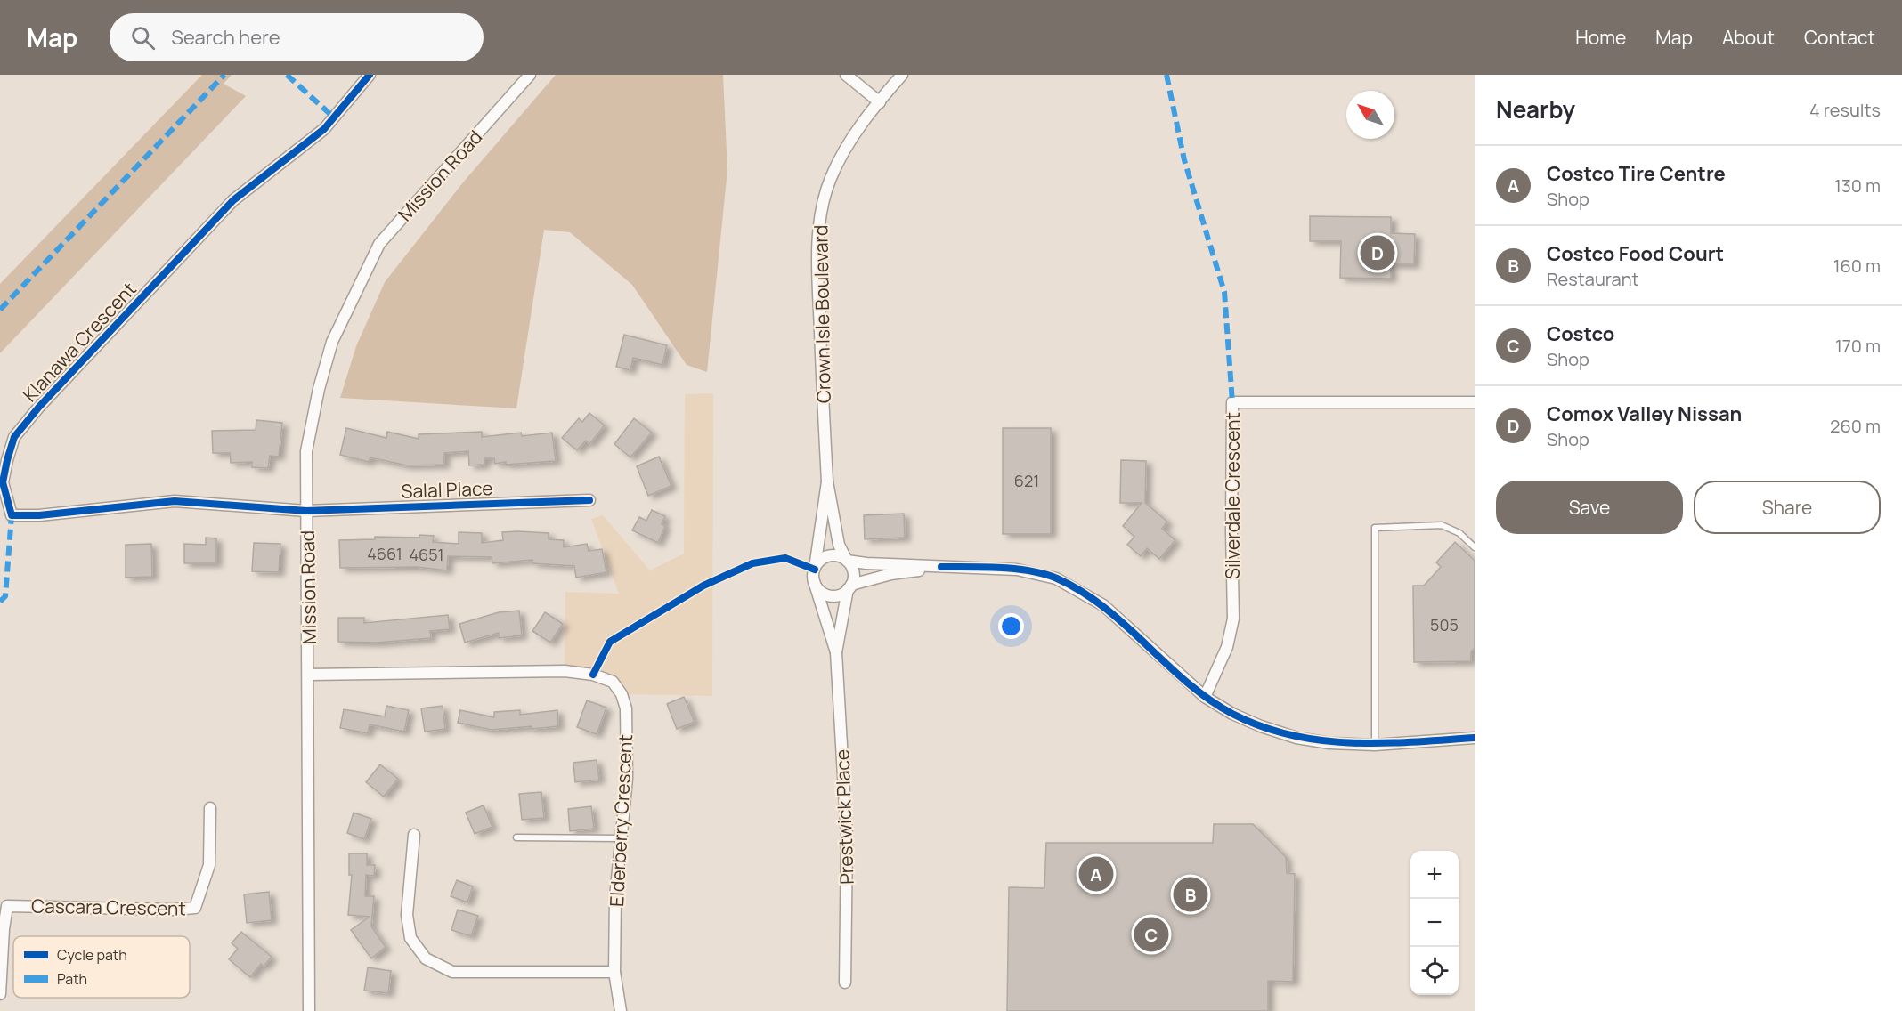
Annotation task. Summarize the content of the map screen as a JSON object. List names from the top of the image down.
{
  "streets": {
    "street": [
      "Mission Road",
      "Crown Isle Boulevard",
      "Klanawa Crescent",
      "Salal Place",
      "Silverdale Crescent",
      "Prestwick Place",
      "Elderberry Crescent",
      "Cascara Crescent"
    ]
  },
  "crossings": [
    ["Mission Road", "Klanawa Crescent"],
    ["Mission Road", "Salal Place"],
    ["Mission Road", "Elderberry Crescent"],
    ["Crown Isle Boulevard", "Prestwick Place"],
    ["Klanawa Crescent", "Salal Place"]
  ],
  "house_numbers": [
    "621",
    "4661",
    "4651",
    "505"
  ],
  "legend": ["Cycle path", "Path"],
  "north": "top left",
  "page": {
    "header": "Map",
    "search": "Search here",
    "nav": [
      "Home",
      "Map",
      "About",
      "Contact"
    ],
    "heading": ["Nearby", "4 results"],
    "list": [
      {
        "mark": "A",
        "name": "Costco Tire Centre",
        "note": "Shop",
        "value": "130 m"
      },
      {
        "mark": "B",
        "name": "Costco Food Court",
        "note": "Restaurant",
        "value": "160 m"
      },
      {
        "mark": "C",
        "name": "Costco",
        "note": "Shop",
        "value": "170 m"
      },
      {
        "mark": "D",
        "name": "Comox Valley Nissan",
        "note": "Shop",
        "value": "260 m"
      }
    ],
    "pins": [
      "D",
      "A",
      "B",
      "C"
    ],
    "buttons": ["Save", "Share"],
    "map_buttons": ["+", "−"]
  }
}
